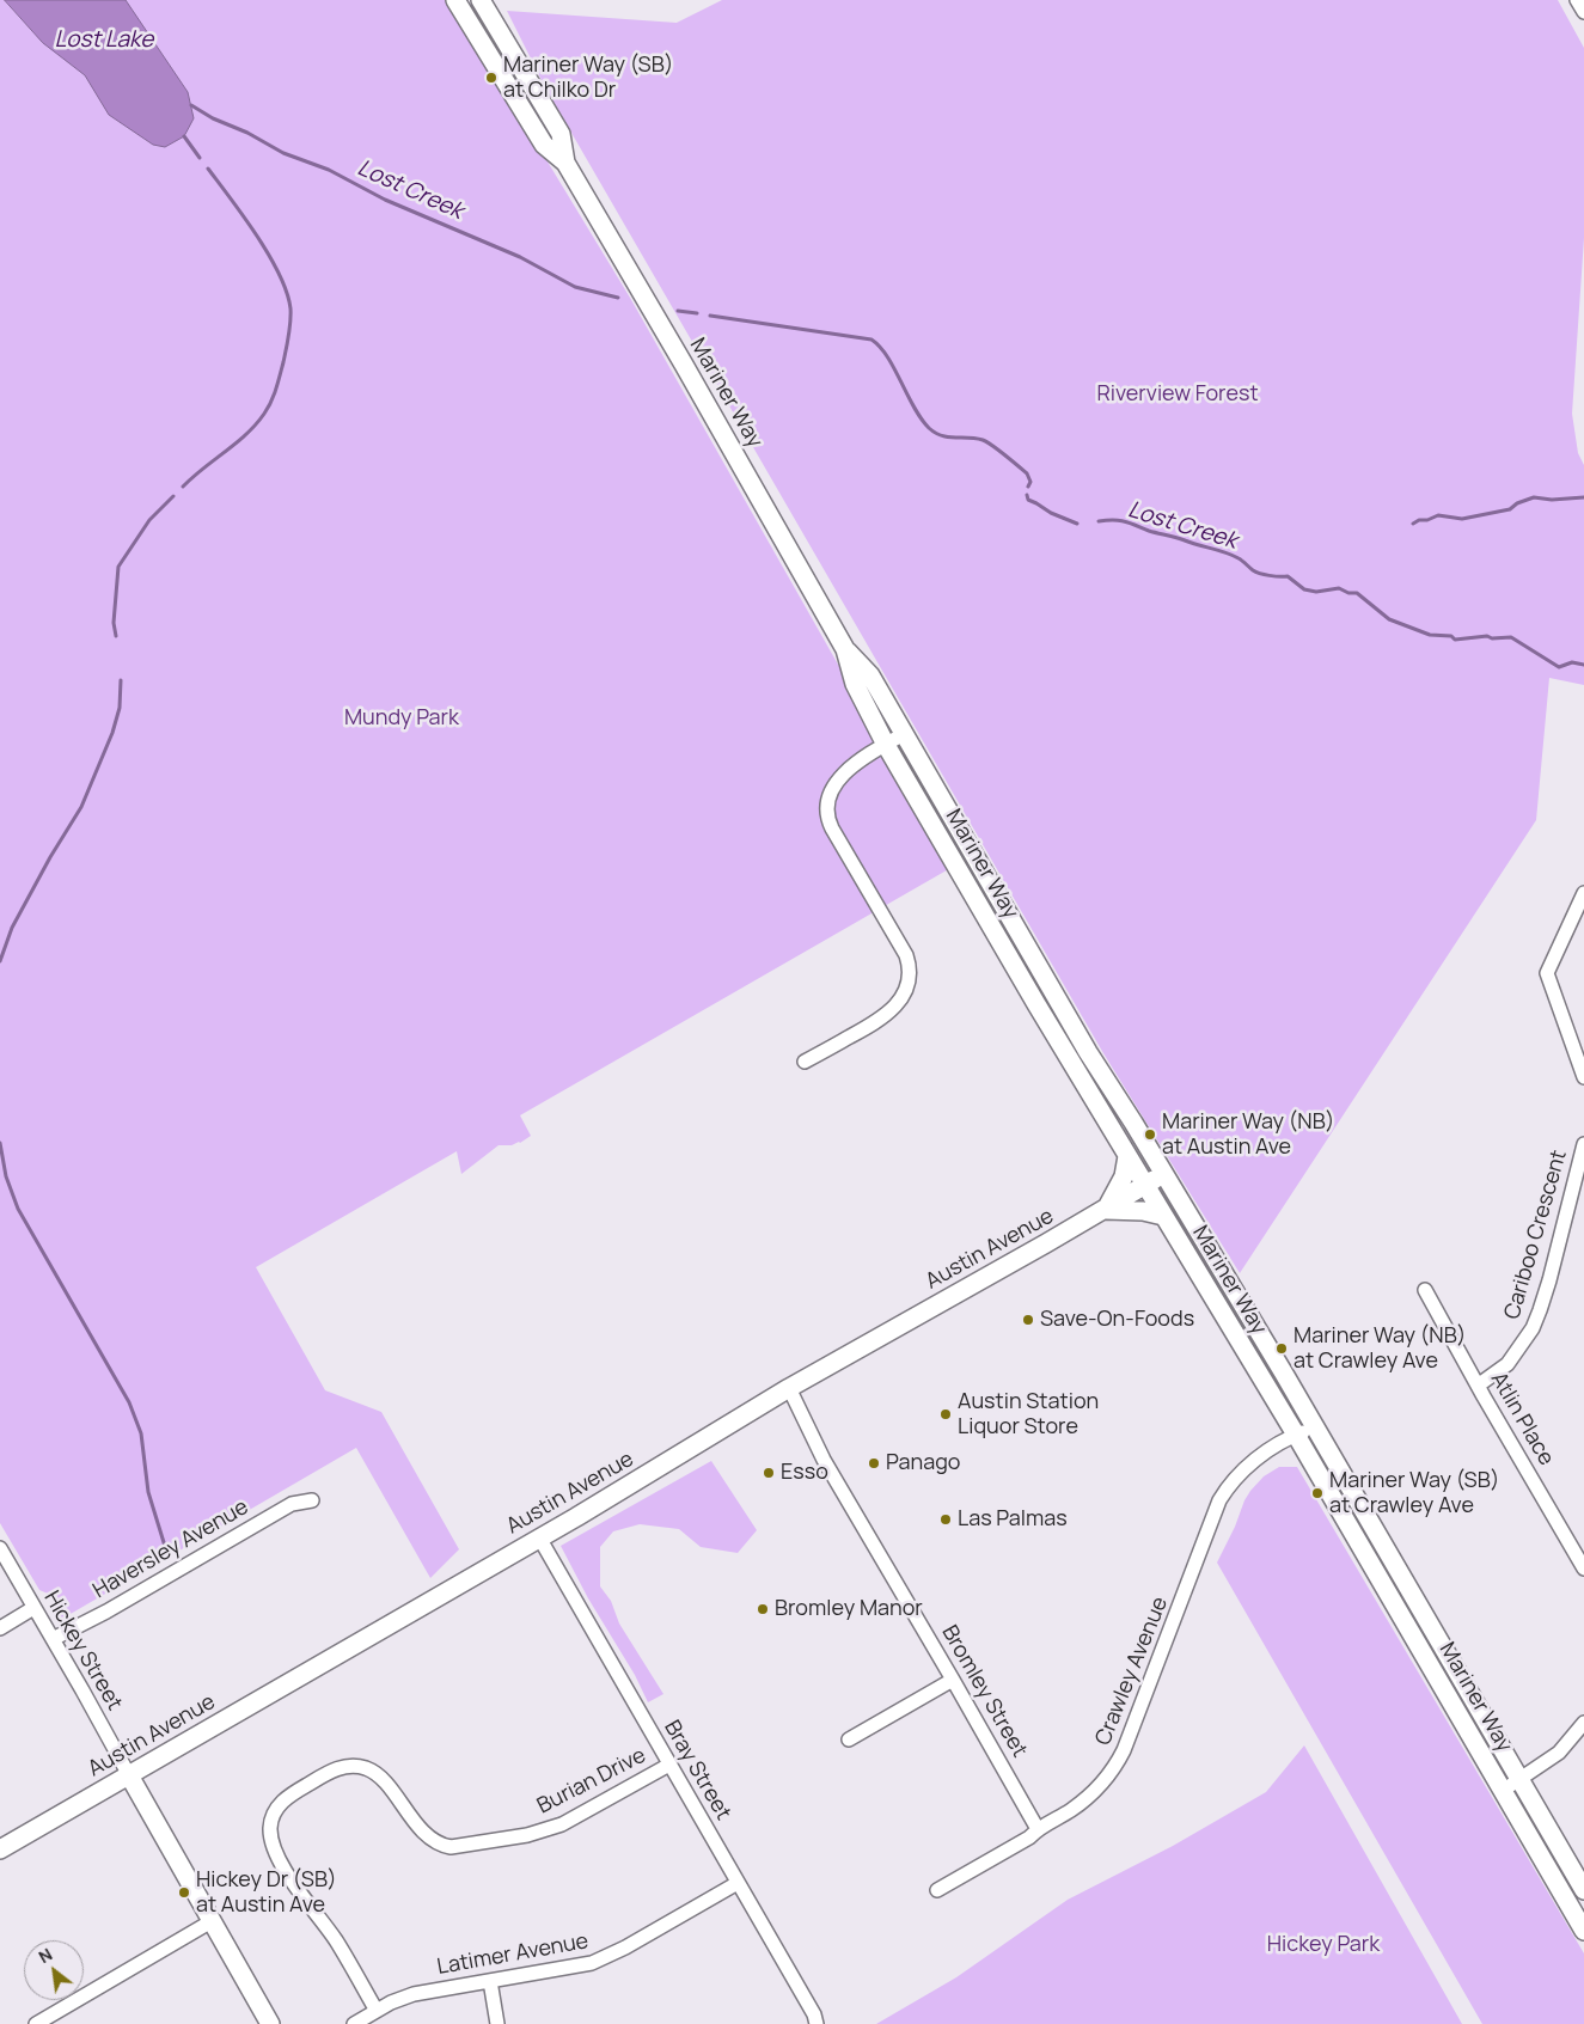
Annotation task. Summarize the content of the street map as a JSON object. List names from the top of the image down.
{
  "streets": {
    "main road": ["Mariner Way", "Austin Avenue"],
    "street": [
      "Cariboo Crescent",
      "Atlin Place",
      "Haversley Avenue",
      "Hickey Street",
      "Crawley Avenue",
      "Bromley Street",
      "Bray Street",
      "Burian Drive",
      "Latimer Avenue"
    ]
  },
  "crossings": [
    ["Mariner Way", "Austin Avenue"],
    ["Mariner Way", "Crawley Avenue"],
    ["Cariboo Crescent", "Atlin Place"],
    ["Austin Avenue", "Hickey Street"],
    ["Austin Avenue", "Bromley Street"],
    ["Austin Avenue", "Bray Street"],
    ["Haversley Avenue", "Hickey Street"],
    ["Crawley Avenue", "Bromley Street"],
    ["Bray Street", "Burian Drive"],
    ["Bray Street", "Latimer Avenue"],
    ["Burian Drive", "Latimer Avenue"]
  ],
  "water": ["Lost Lake", "Lost Creek"],
  "parks": ["Riverview Forest", "Mundy Park", "Hickey Park"],
  "places": [
    "Mariner Way (SB) at Chilko Dr",
    "Mariner Way (NB) at Austin Ave",
    "Save-On-Foods",
    "Mariner Way (NB) at Crawley Ave",
    "Austin Station Liquor Store",
    "Panago",
    "Esso",
    "Mariner Way (SB) at Crawley Ave",
    "Las Palmas",
    "Bromley Manor",
    "Hickey Dr (SB) at Austin Ave"
  ],
  "north": "top left"
}
